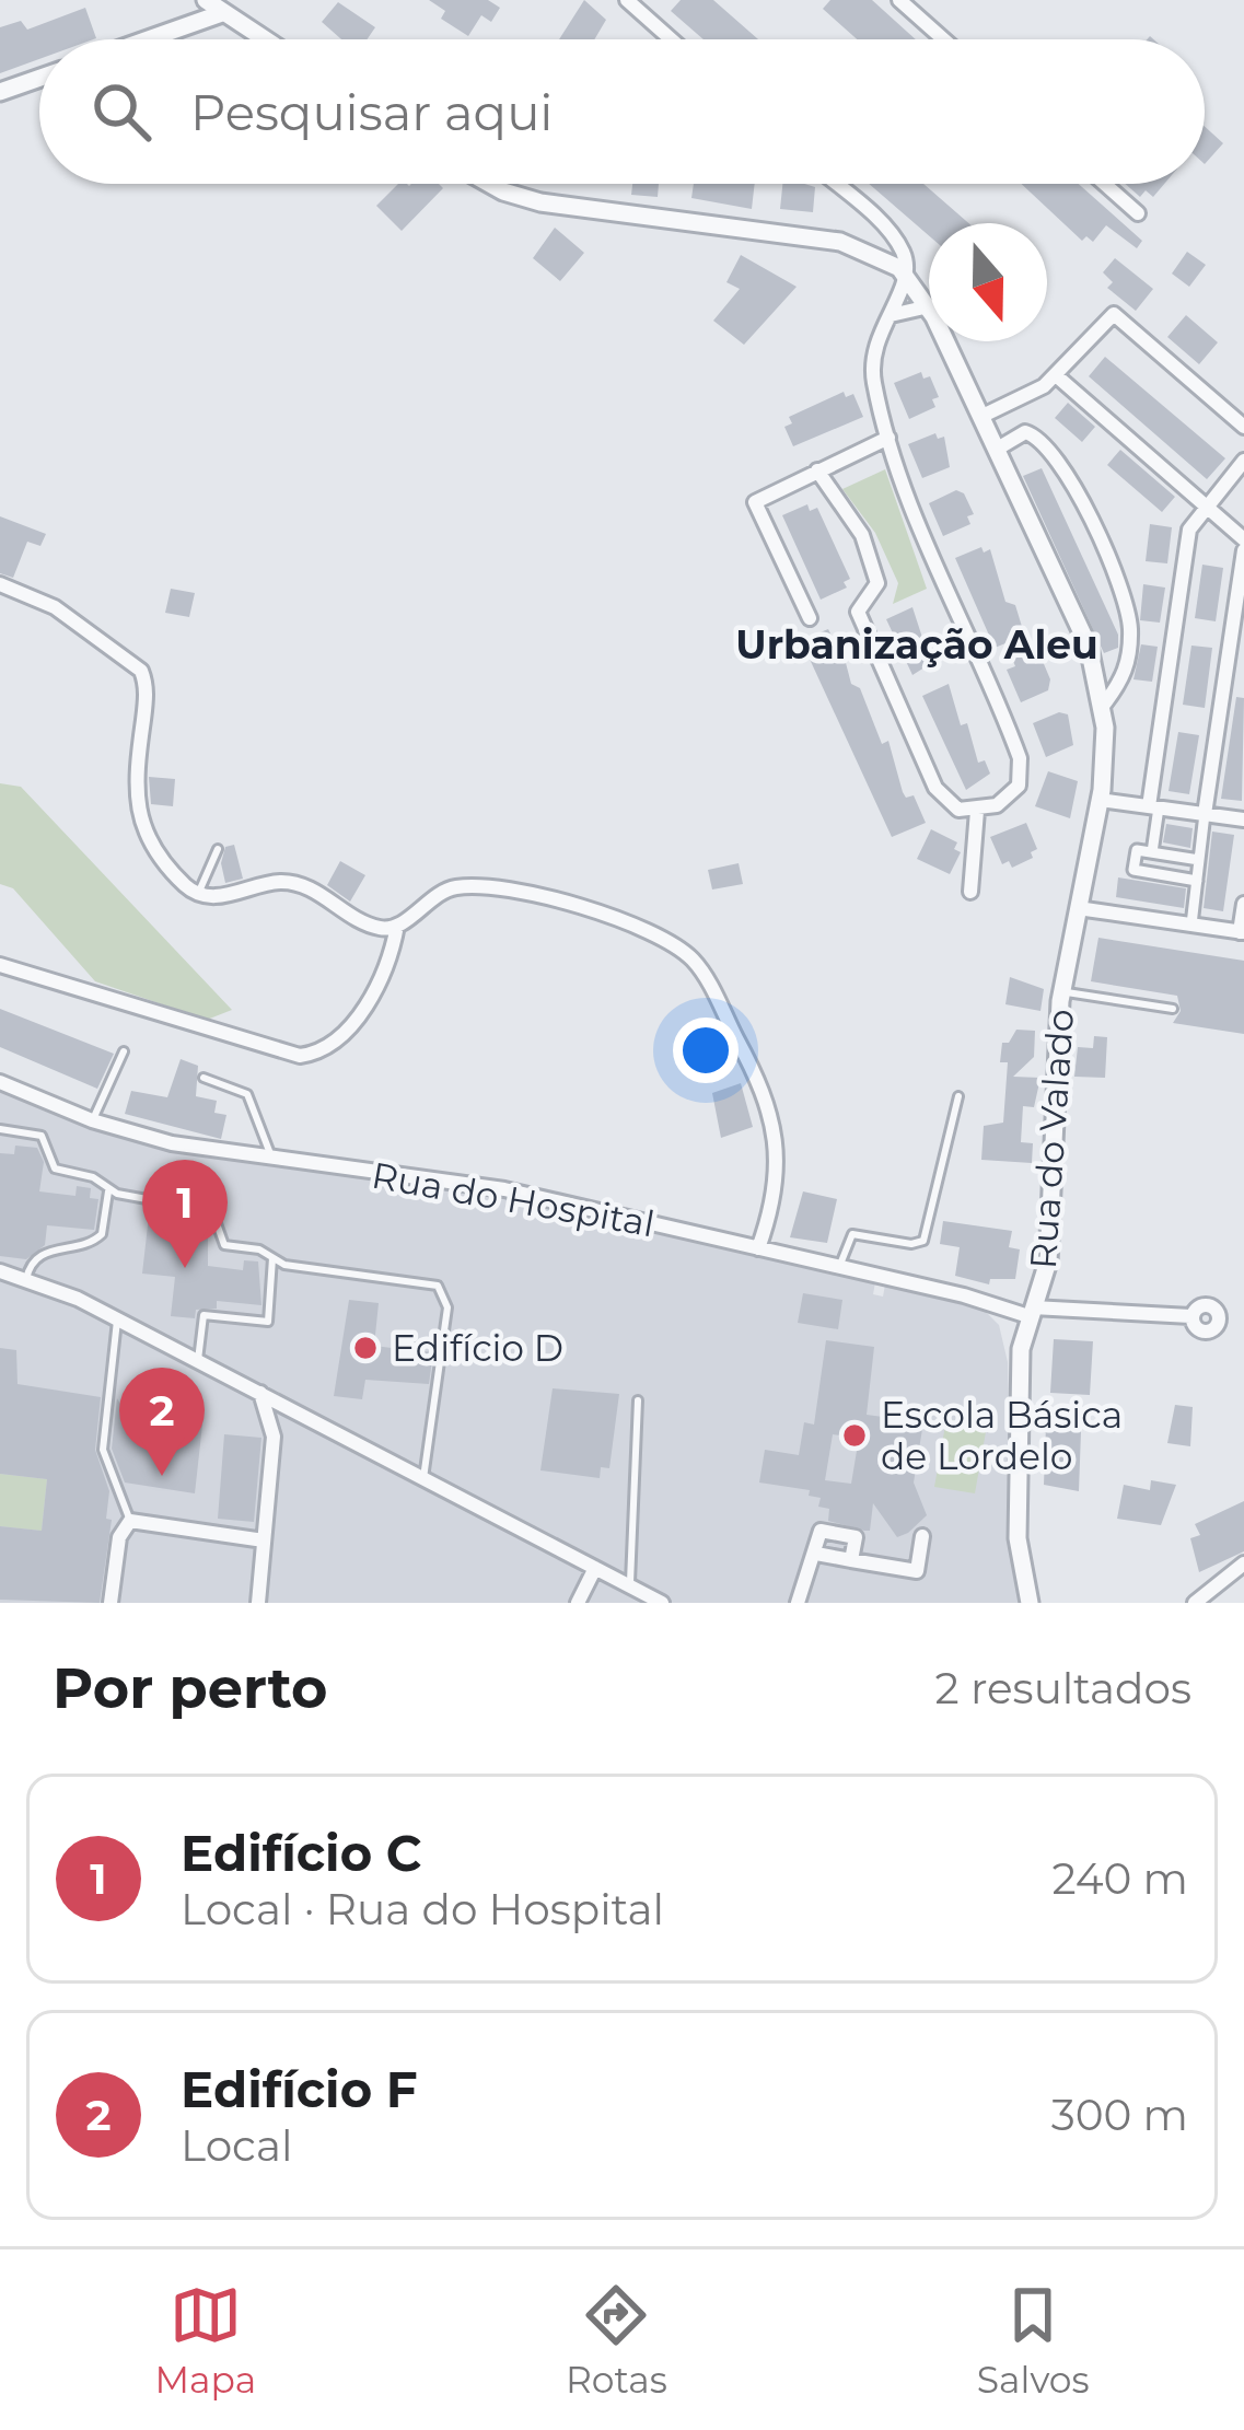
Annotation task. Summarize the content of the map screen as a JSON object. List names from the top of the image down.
{
  "streets": {
    "street": ["Rua do Valado", "Rua do Hospital"]
  },
  "crossings": [
    ["Rua do Valado", "Rua do Hospital"]
  ],
  "districts": ["Urbanização Aleu"],
  "places": ["Edifício D", "Escola Básica de Lordelo"],
  "north": "bottom",
  "page": {
    "search": "Pesquisar aqui",
    "pins": ["1", "2"],
    "heading": ["Por perto", "2 resultados"],
    "list": [
      {
        "mark": "1",
        "name": "Edifício C",
        "note": "Local · Rua do Hospital",
        "value": "240 m"
      },
      {
        "mark": "2",
        "name": "Edifício F",
        "note": "Local",
        "value": "300 m"
      }
    ],
    "nav": ["Mapa", "Rotas", "Salvos"]
  }
}
